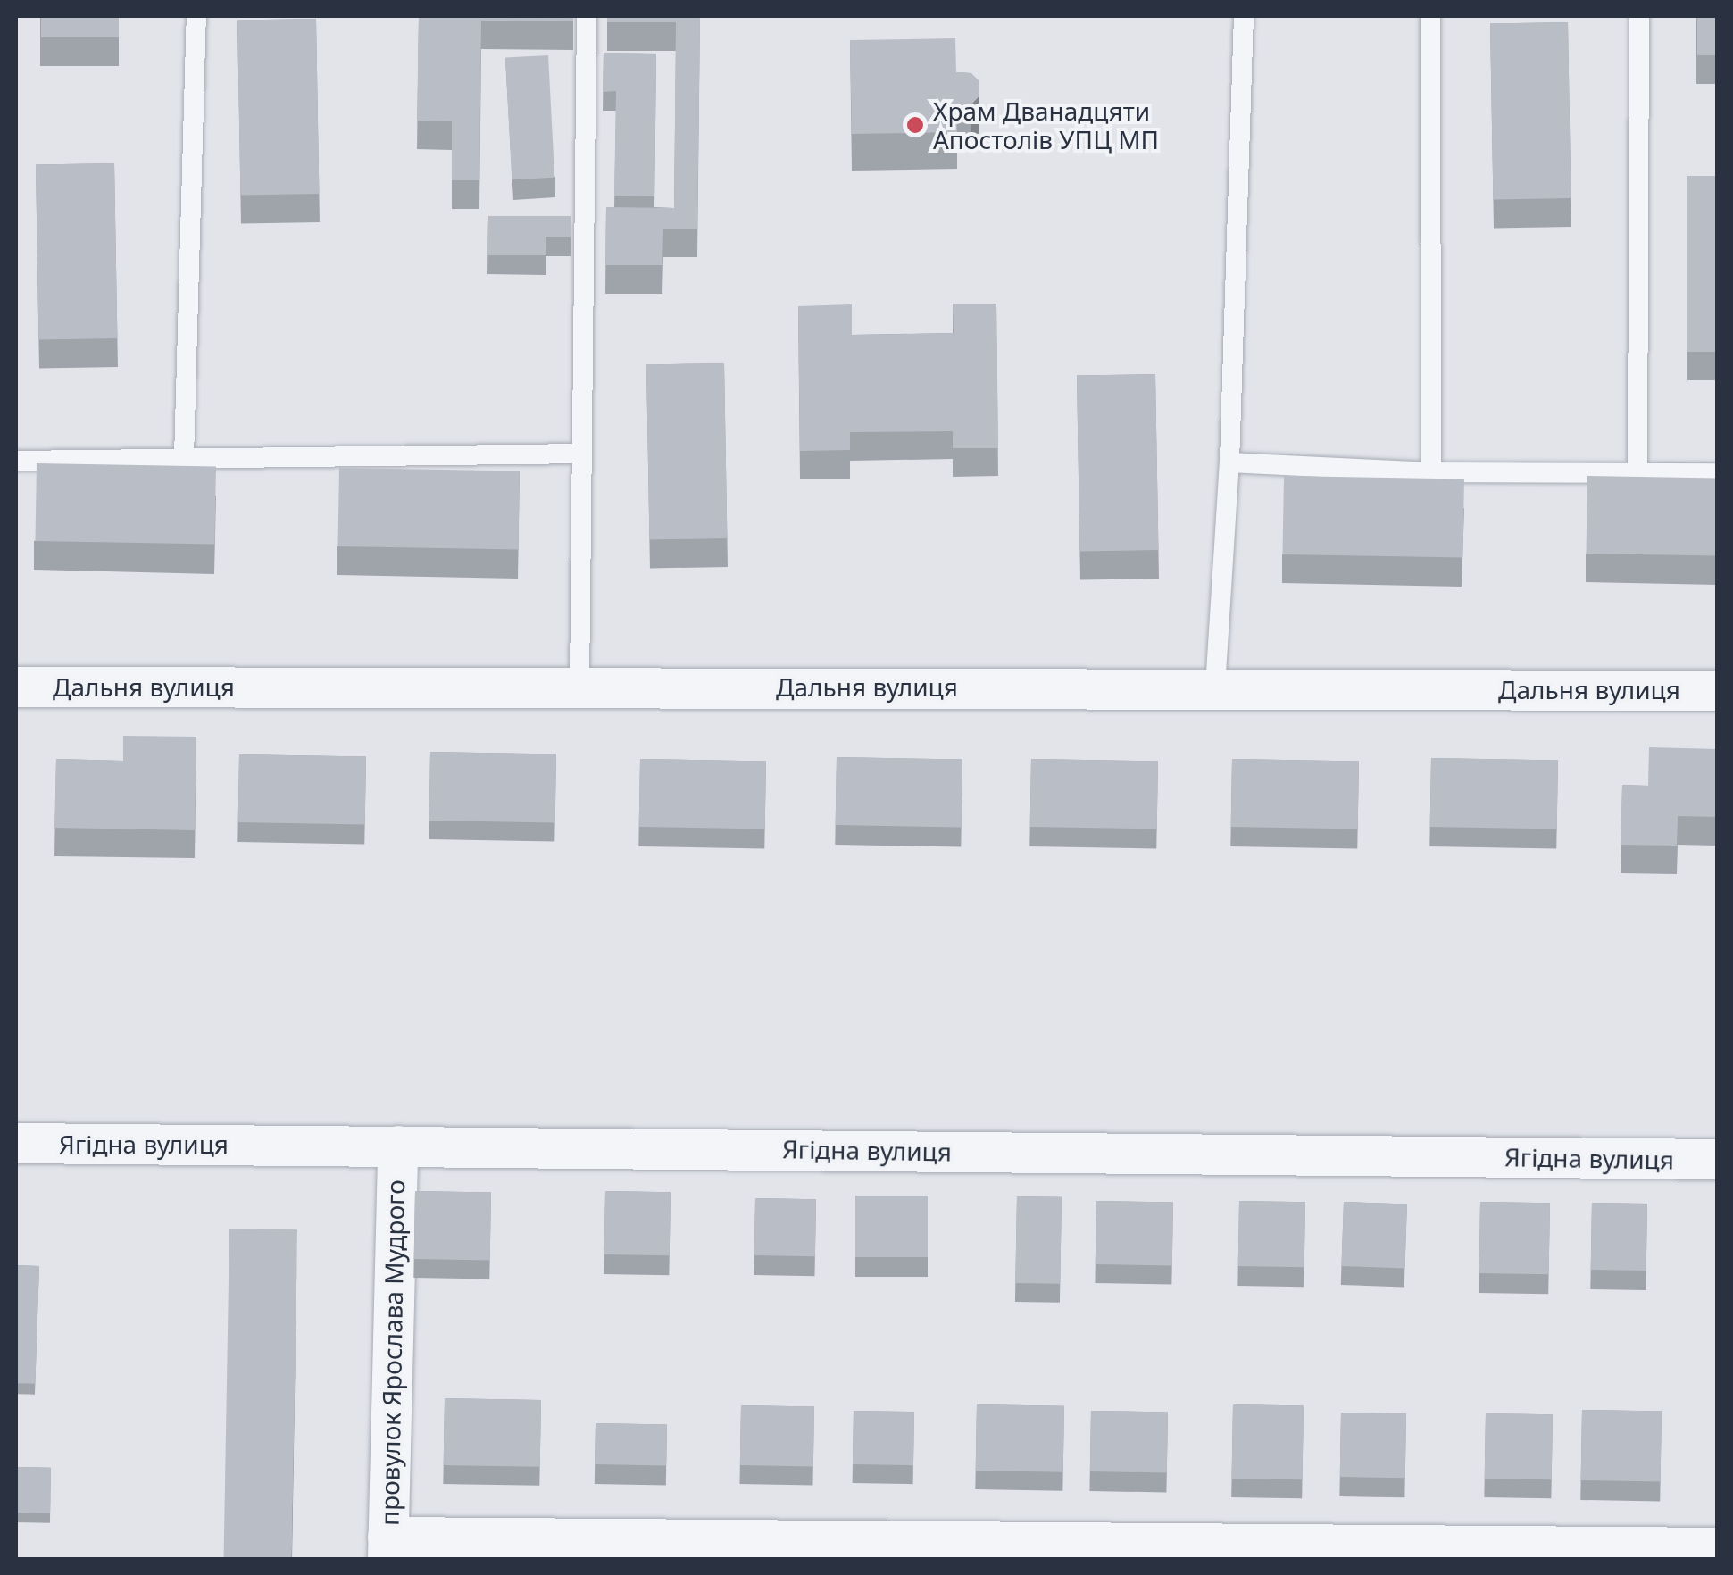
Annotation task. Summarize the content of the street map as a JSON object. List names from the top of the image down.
{
  "streets": {
    "street": ["Дальня вулиця", "Ягідна вулиця", "провулок Ярослава Мудрого"]
  },
  "crossings": [
    ["Ягідна вулиця", "провулок Ярослава Мудрого"]
  ],
  "places": ["Храм Дванадцяти Апостолів УПЦ МП"]
}
